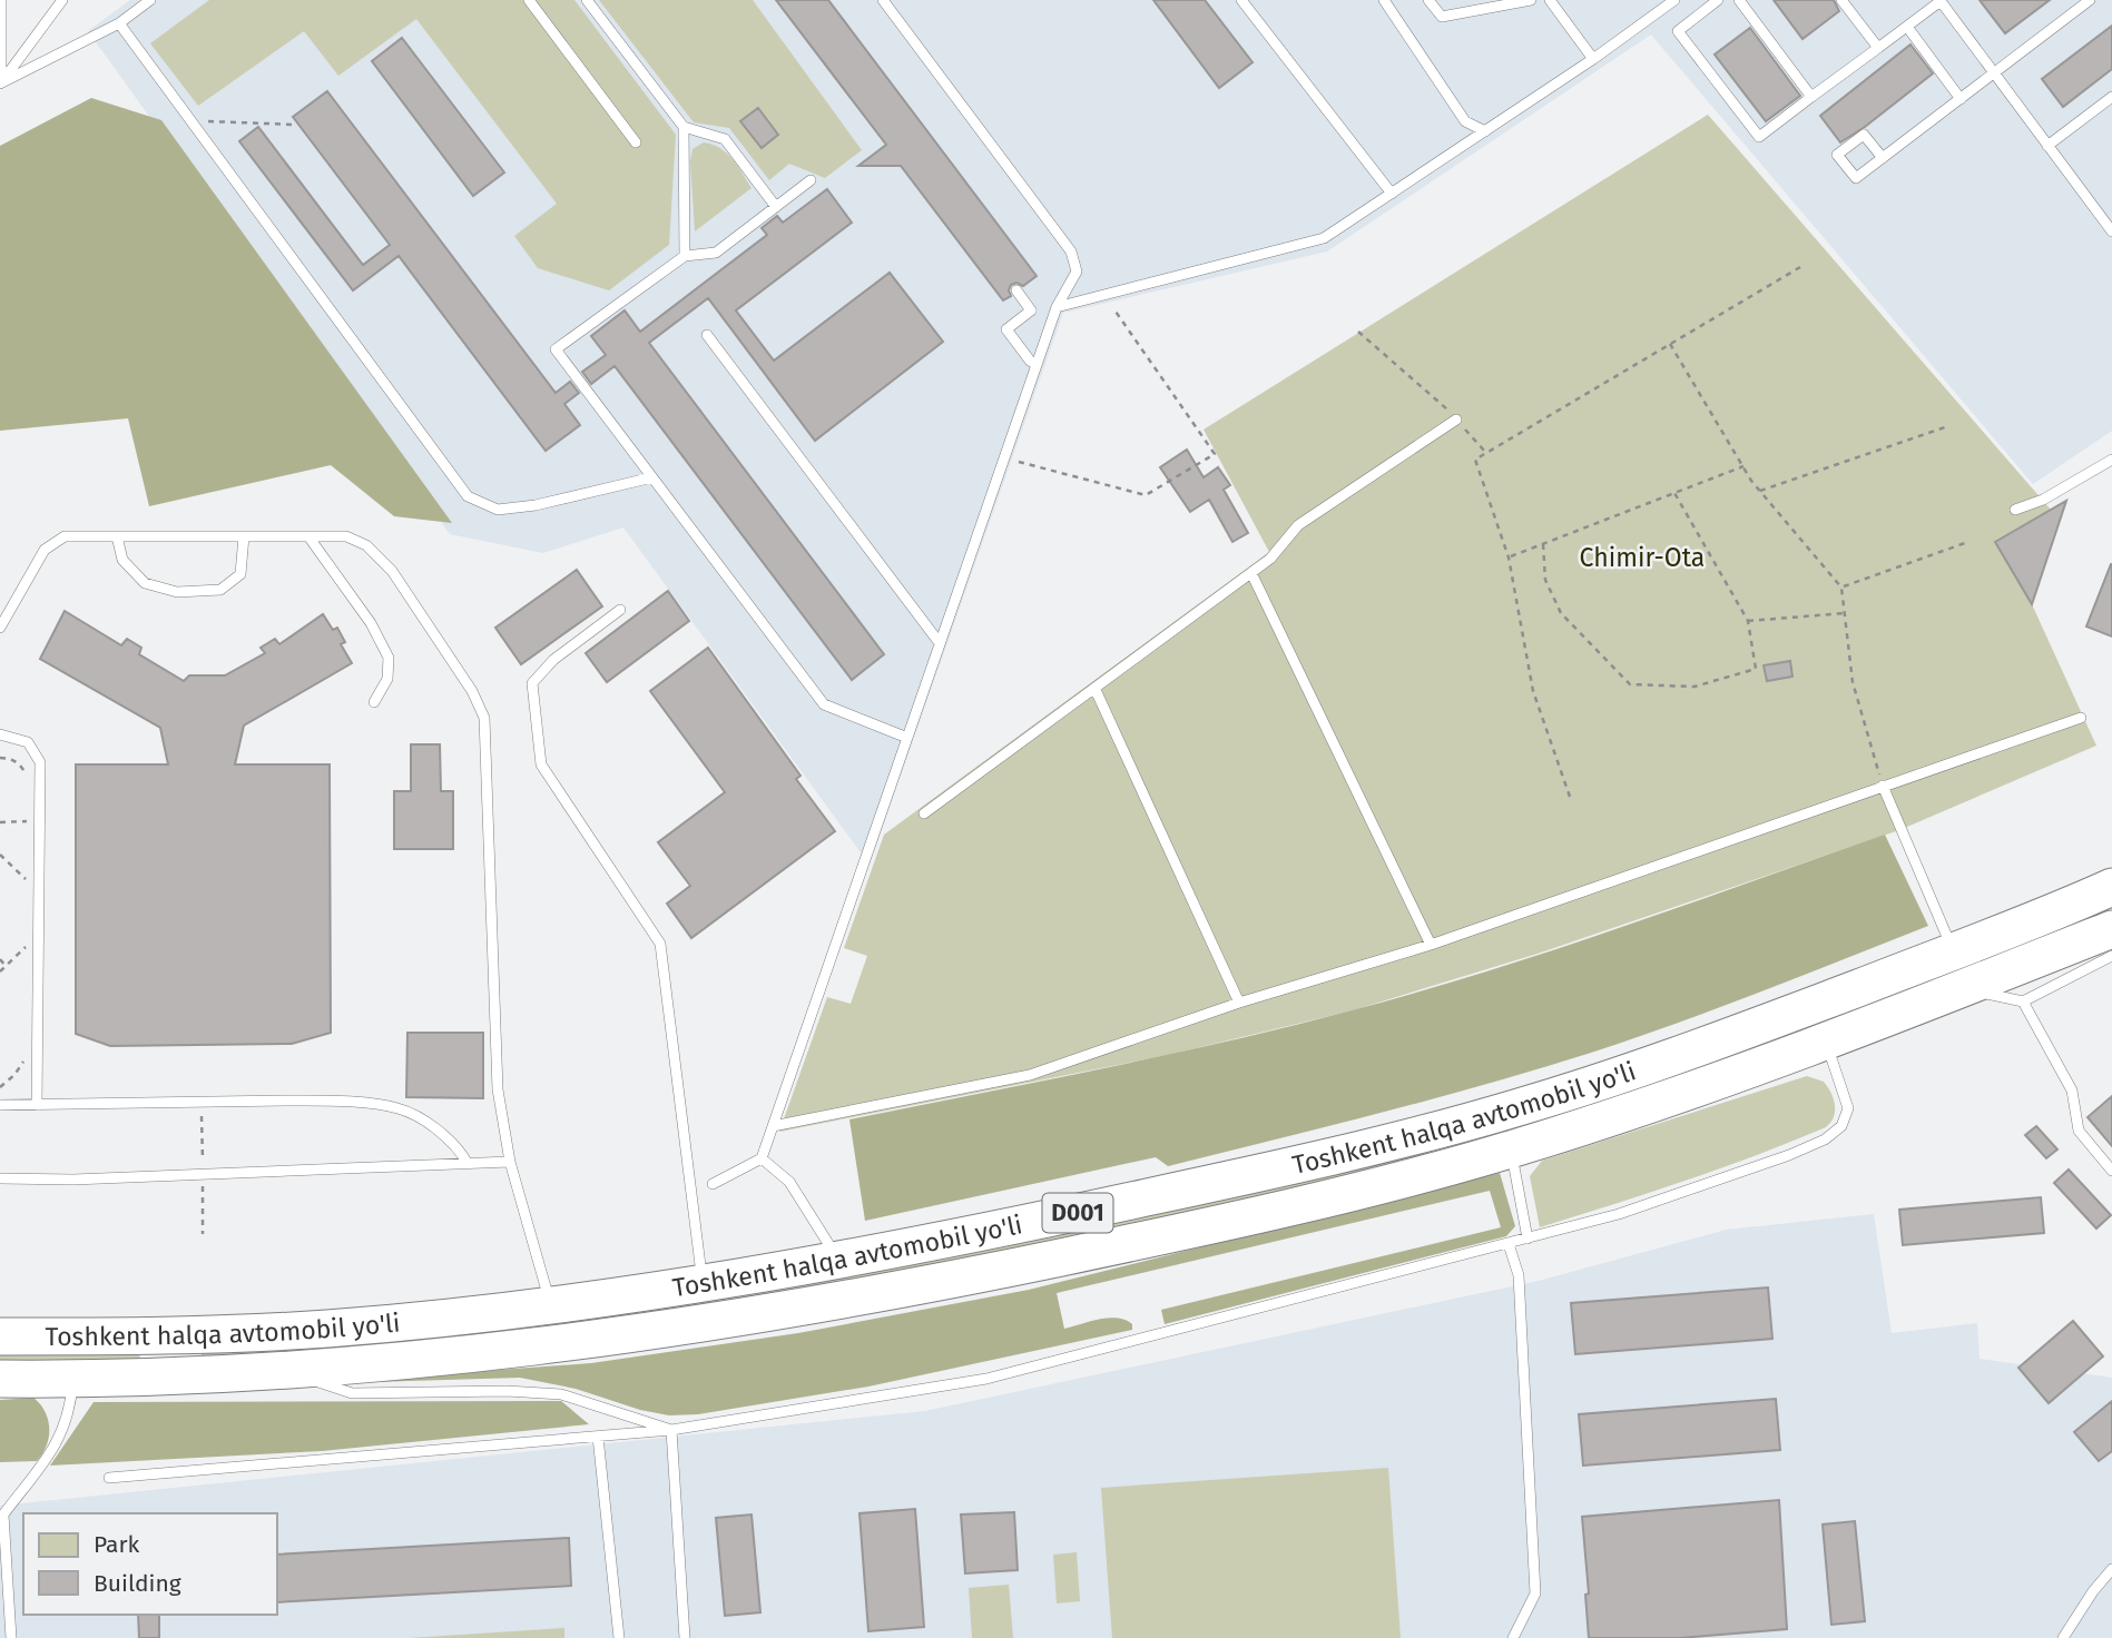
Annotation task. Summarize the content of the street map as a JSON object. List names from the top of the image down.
{
  "streets": {
    "highway": ["Toshkent halqa avtomobil yo'li", "D001"]
  },
  "parks": ["Chimir-Ota"],
  "legend": ["Park", "Building"]
}
